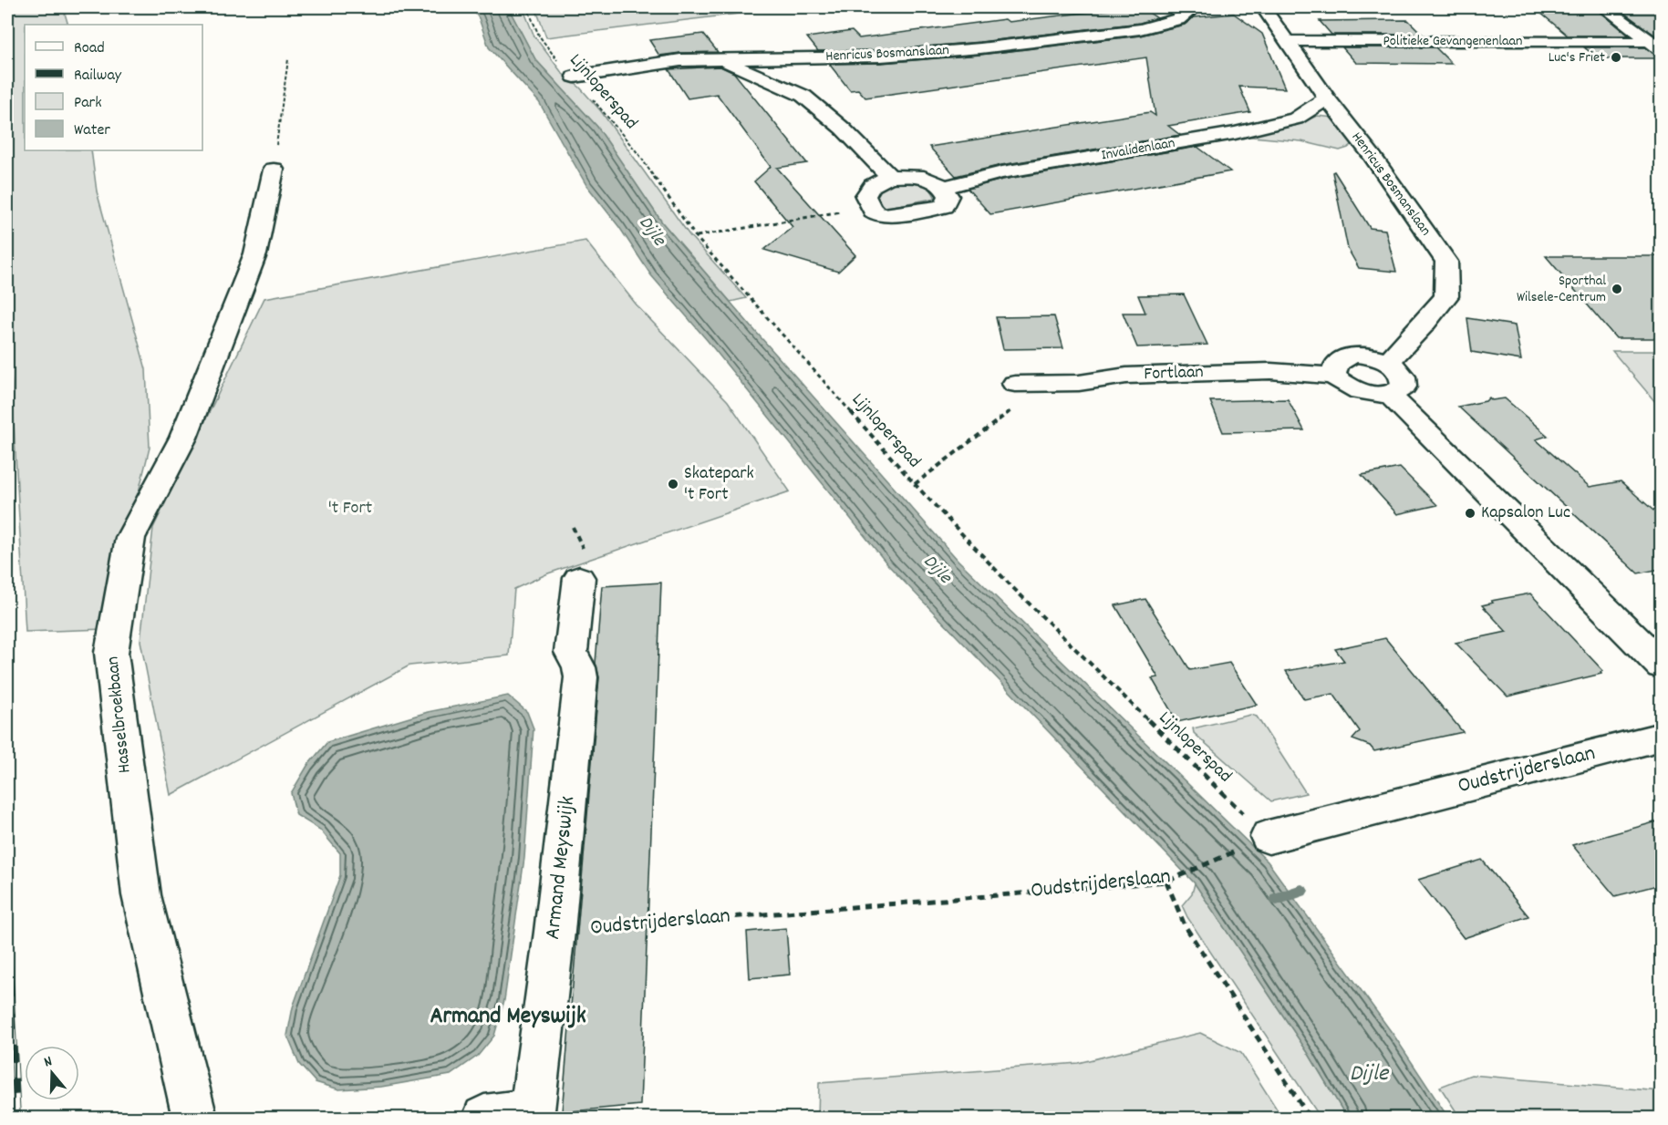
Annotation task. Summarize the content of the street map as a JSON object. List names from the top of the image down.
{
  "streets": {
    "street": [
      "Politieke Gevangenenlaan",
      "Henricus Bosmanslaan",
      "Invalidenlaan",
      "Fortlaan",
      "Hasselbroekbaan",
      "Oudstrijderslaan",
      "Armand Meyswijk"
    ],
    "path": ["Lijnloperspad"]
  },
  "crossings": [
    ["Politieke Gevangenenlaan", "Henricus Bosmanslaan"],
    ["Henricus Bosmanslaan", "Lijnloperspad"],
    ["Henricus Bosmanslaan", "Invalidenlaan"],
    ["Lijnloperspad", "Oudstrijderslaan"],
    ["Oudstrijderslaan", "Armand Meyswijk"]
  ],
  "districts": ["Armand Meyswijk"],
  "water": ["Dijle"],
  "parks": ["'t Fort"],
  "places": [
    "Luc's Friet",
    "Sporthal Wilsele-Centrum",
    "Skatepark 't Fort",
    "Kapsalon Luc"
  ],
  "legend": [
    "Road",
    "Railway",
    "Park",
    "Water"
  ],
  "north": "top"
}
